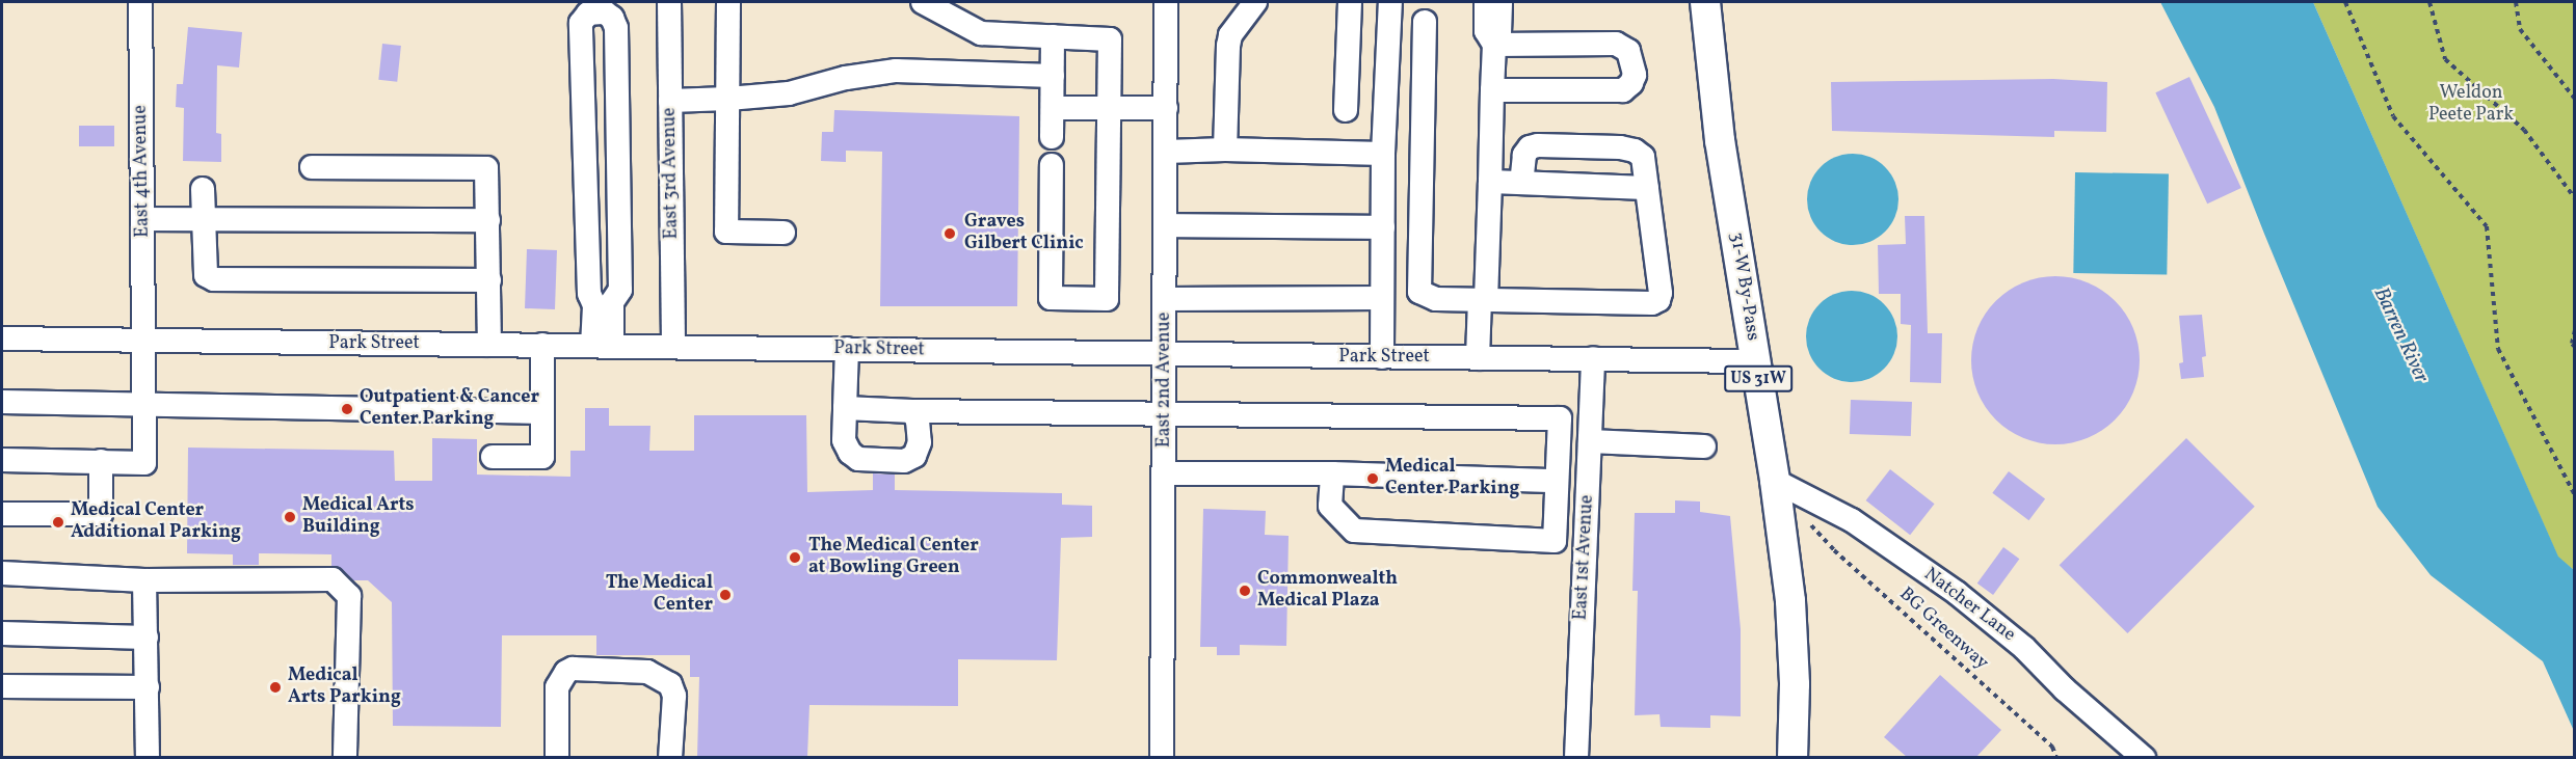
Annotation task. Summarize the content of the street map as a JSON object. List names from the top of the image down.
{
  "streets": {
    "main road": ["31-W By-Pass", "US 31W"],
    "street": [
      "East 4th Avenue",
      "East 3rd Avenue",
      "Park Street",
      "East 2nd Avenue",
      "East 1st Avenue",
      "Natcher Lane"
    ],
    "path": ["BG Greenway"]
  },
  "crossings": [
    ["East 4th Avenue", "Park Street"],
    ["East 3rd Avenue", "Park Street"],
    ["31-W By-Pass", "Park Street"],
    ["31-W By-Pass", "Natcher Lane"],
    ["Park Street", "East 2nd Avenue"],
    ["Park Street", "East 1st Avenue"]
  ],
  "water": ["Barren River"],
  "parks": ["Weldon Peete Park"],
  "places": [
    "Graves Gilbert Clinic",
    "Outpatient & Cancer Center Parking",
    "Medical Center Parking",
    "Medical Arts Building",
    "Medical Center Additional Parking",
    "The Medical Center at Bowling Green",
    "Commonwealth Medical Plaza",
    "The Medical Center",
    "Medical Arts Parking"
  ]
}
